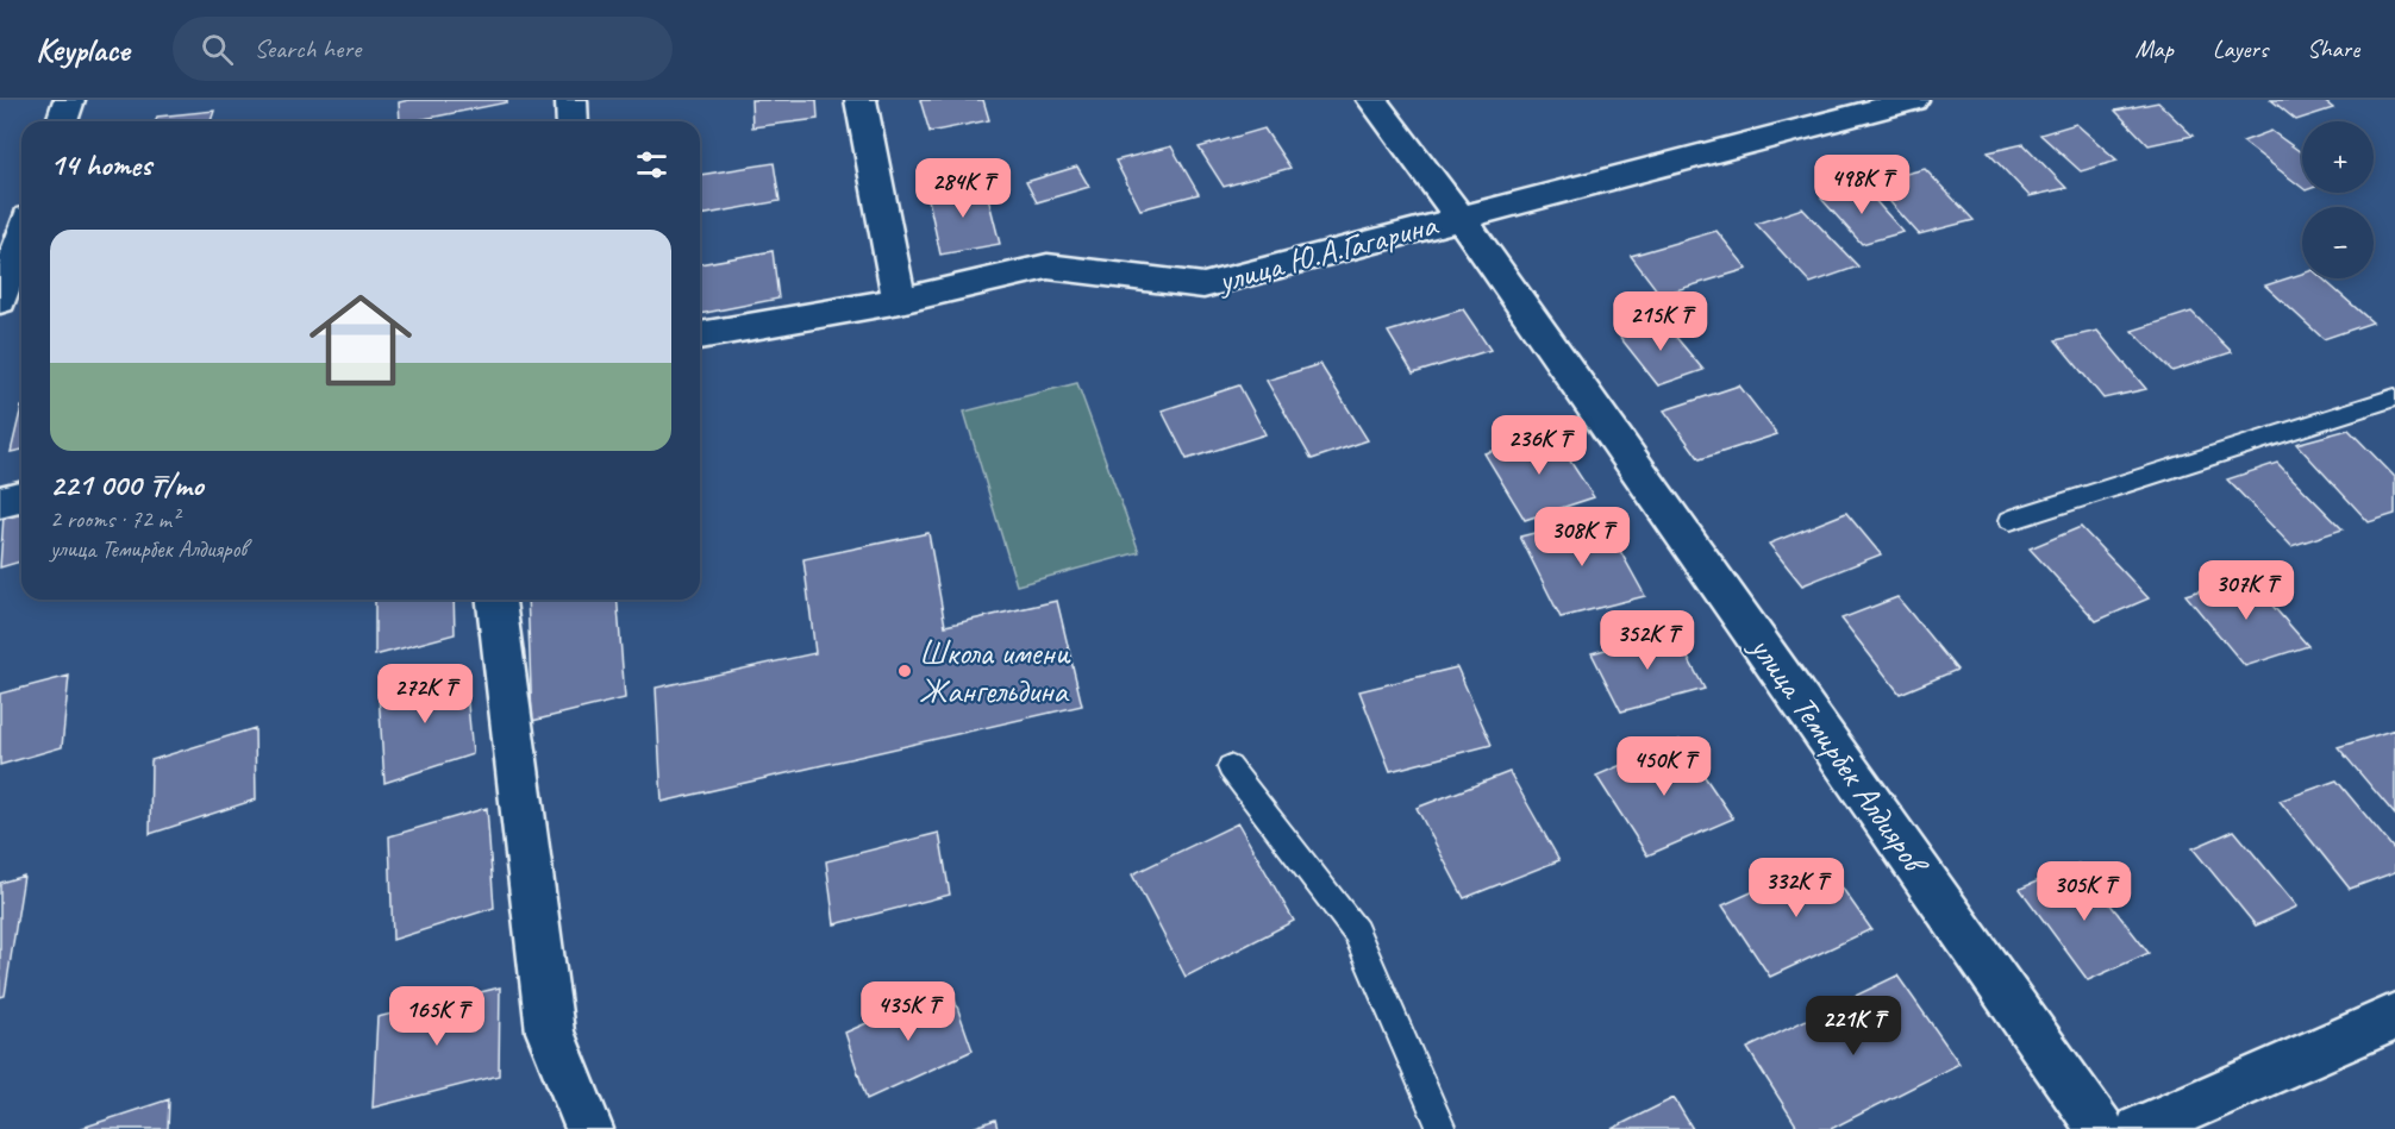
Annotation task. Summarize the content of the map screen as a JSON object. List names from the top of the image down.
{
  "streets": {
    "street": ["улица Ю.А.Гагарина", "улица Темирбек Алдияров"]
  },
  "crossings": [
    ["улица Ю.А.Гагарина", "улица Темирбек Алдияров"]
  ],
  "places": ["Школа имени Жангельдина"],
  "page": {
    "header": "Keyplace",
    "search": "Search here",
    "nav": ["Map", "Layers", "Share"],
    "map_buttons": ["+", "−"],
    "heading": "14 homes",
    "price": [
      "498K ₸",
      "284K ₸",
      "215K ₸",
      "236K ₸",
      "308K ₸",
      "307K ₸",
      "352K ₸",
      "272K ₸",
      "450K ₸",
      "332K ₸",
      "305K ₸",
      "435K ₸",
      "165K ₸",
      "221K ₸"
    ],
    "list": [
      {
        "name": "221 000 ₸/mo",
        "note": "2 rooms · 72 m² · улица Темирбек Алдияров"
      }
    ]
  }
}
